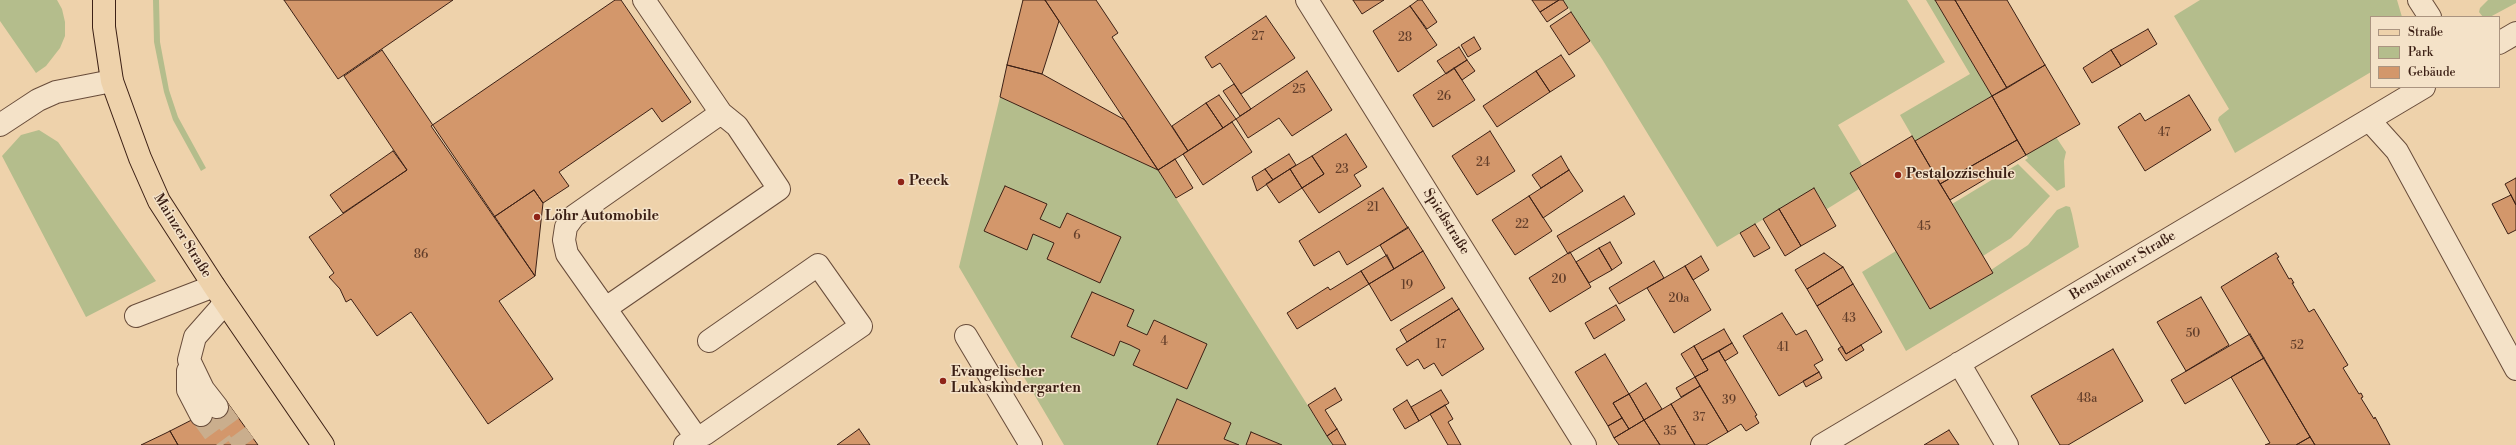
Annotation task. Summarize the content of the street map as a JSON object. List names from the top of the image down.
{
  "streets": {
    "main road": ["Mainzer Straße"],
    "street": ["Spießstraße", "Bensheimer Straße"]
  },
  "places": [
    "Pestalozzischule",
    "Peeck",
    "Löhr Automobile",
    "Evangelischer Lukaskindergarten"
  ],
  "house_numbers": [
    "27",
    "28",
    "25",
    "26",
    "47",
    "24",
    "23",
    "21",
    "22",
    "45",
    "6",
    "86",
    "20",
    "19",
    "20a",
    "43",
    "50",
    "4",
    "17",
    "52",
    "41",
    "48a",
    "39",
    "37",
    "35"
  ],
  "legend": ["Straße", "Park", "Gebäude"]
}
